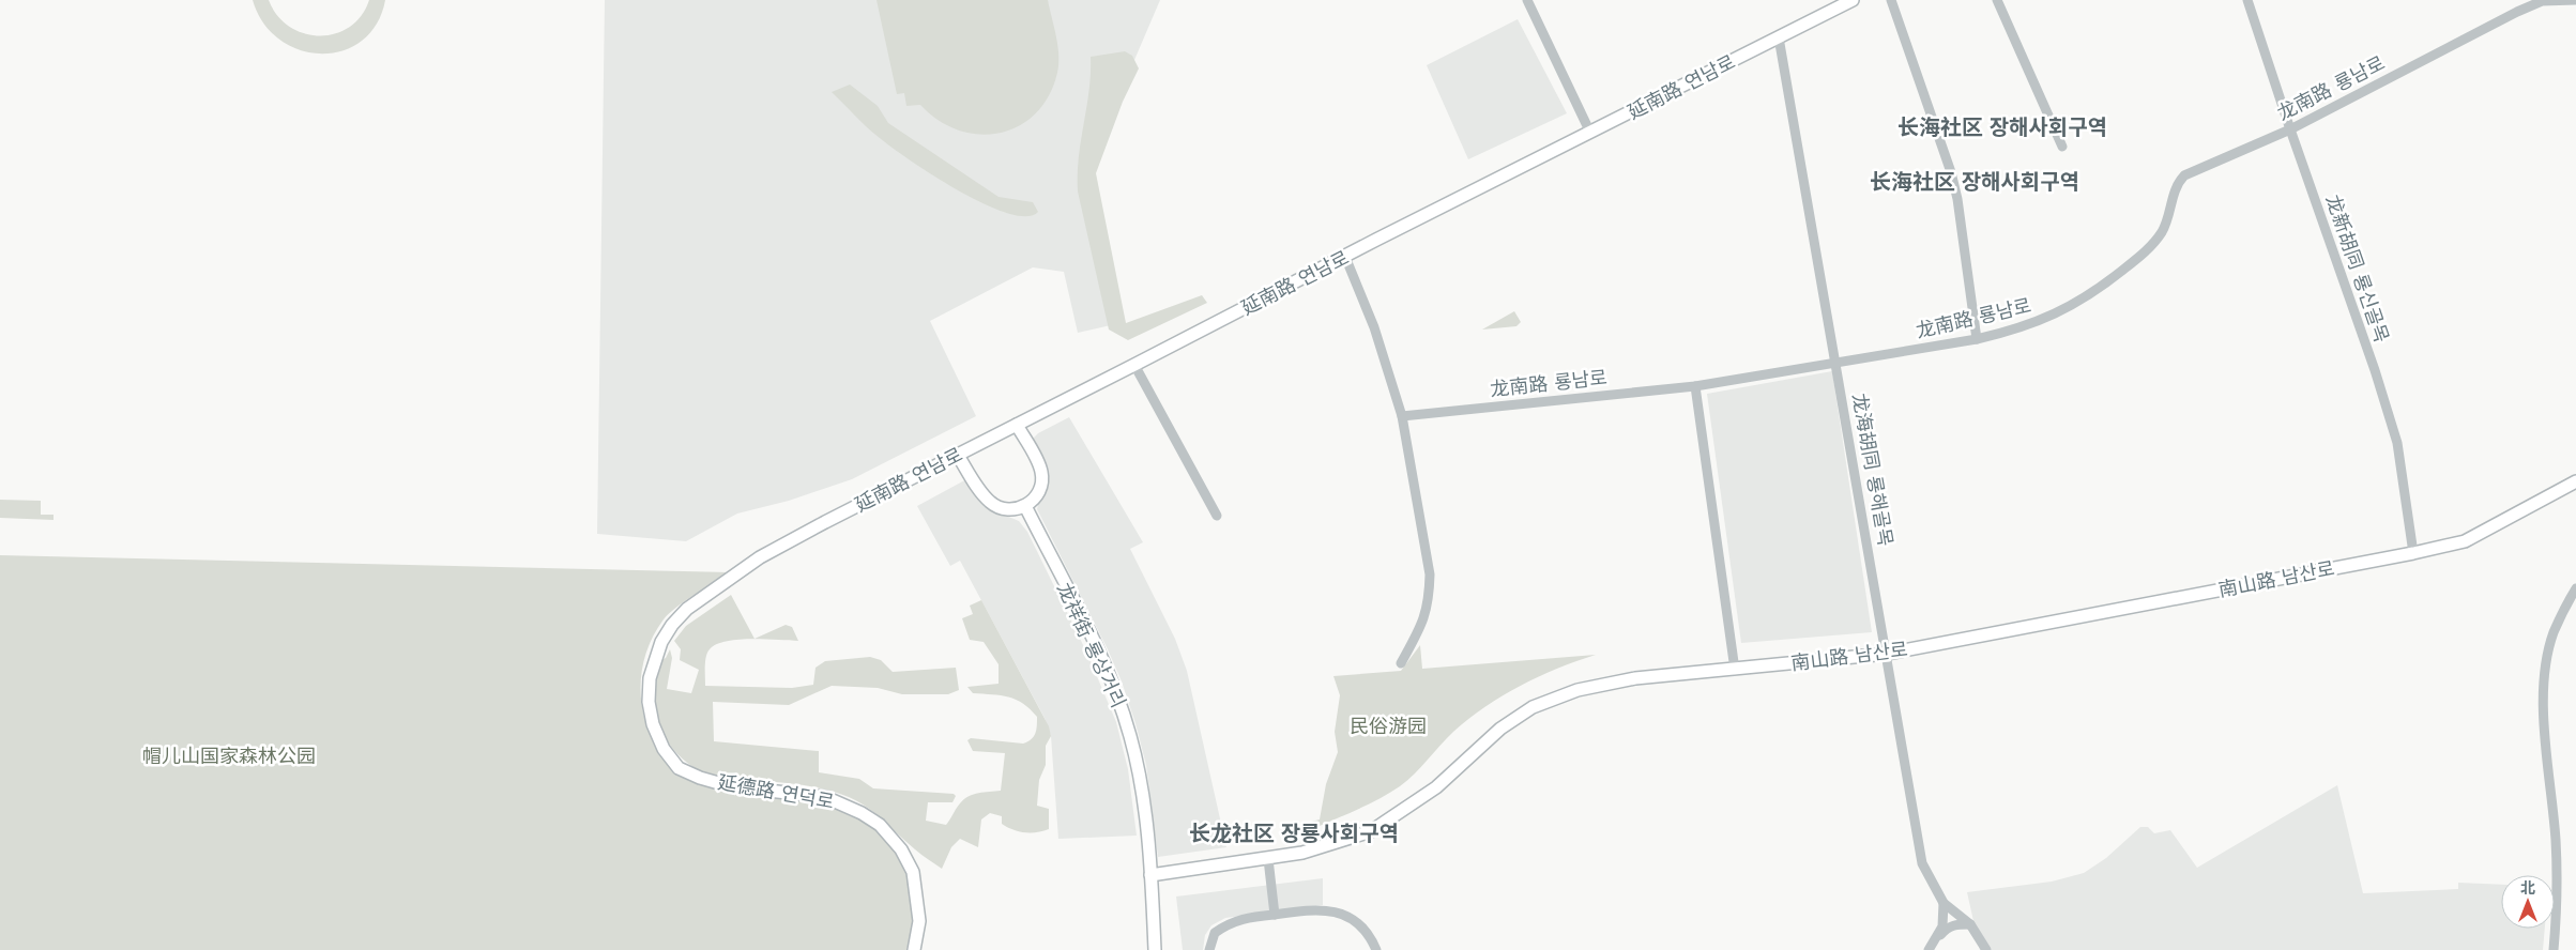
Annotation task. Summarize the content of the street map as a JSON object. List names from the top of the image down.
{
  "streets": {
    "street": [
      "延南路 연남로",
      "龙南路 룡남로",
      "龙新胡同 룡신골목",
      "龙海胡同 룡해골목",
      "南山路 남산로",
      "龙祥街 룡상거리",
      "延德路 연덕로"
    ]
  },
  "crossings": [
    ["延南路 연남로", "龙海胡同 룡해골목"],
    ["延南路 연남로", "延德路 연덕로"],
    ["龙南路 룡남로", "龙新胡同 룡신골목"],
    ["龙南路 룡남로", "龙海胡同 룡해골목"],
    ["龙新胡同 룡신골목", "南山路 남산로"],
    ["龙海胡同 룡해골목", "南山路 남산로"],
    ["南山路 남산로", "龙祥街 룡상거리"]
  ],
  "districts": ["长海社区 장해사회구역", "长海社区 장해사회구역", "长龙社区 장룡사회구역"],
  "parks": ["民俗游园", "帽儿山国家森林公园"],
  "north": "top"
}
